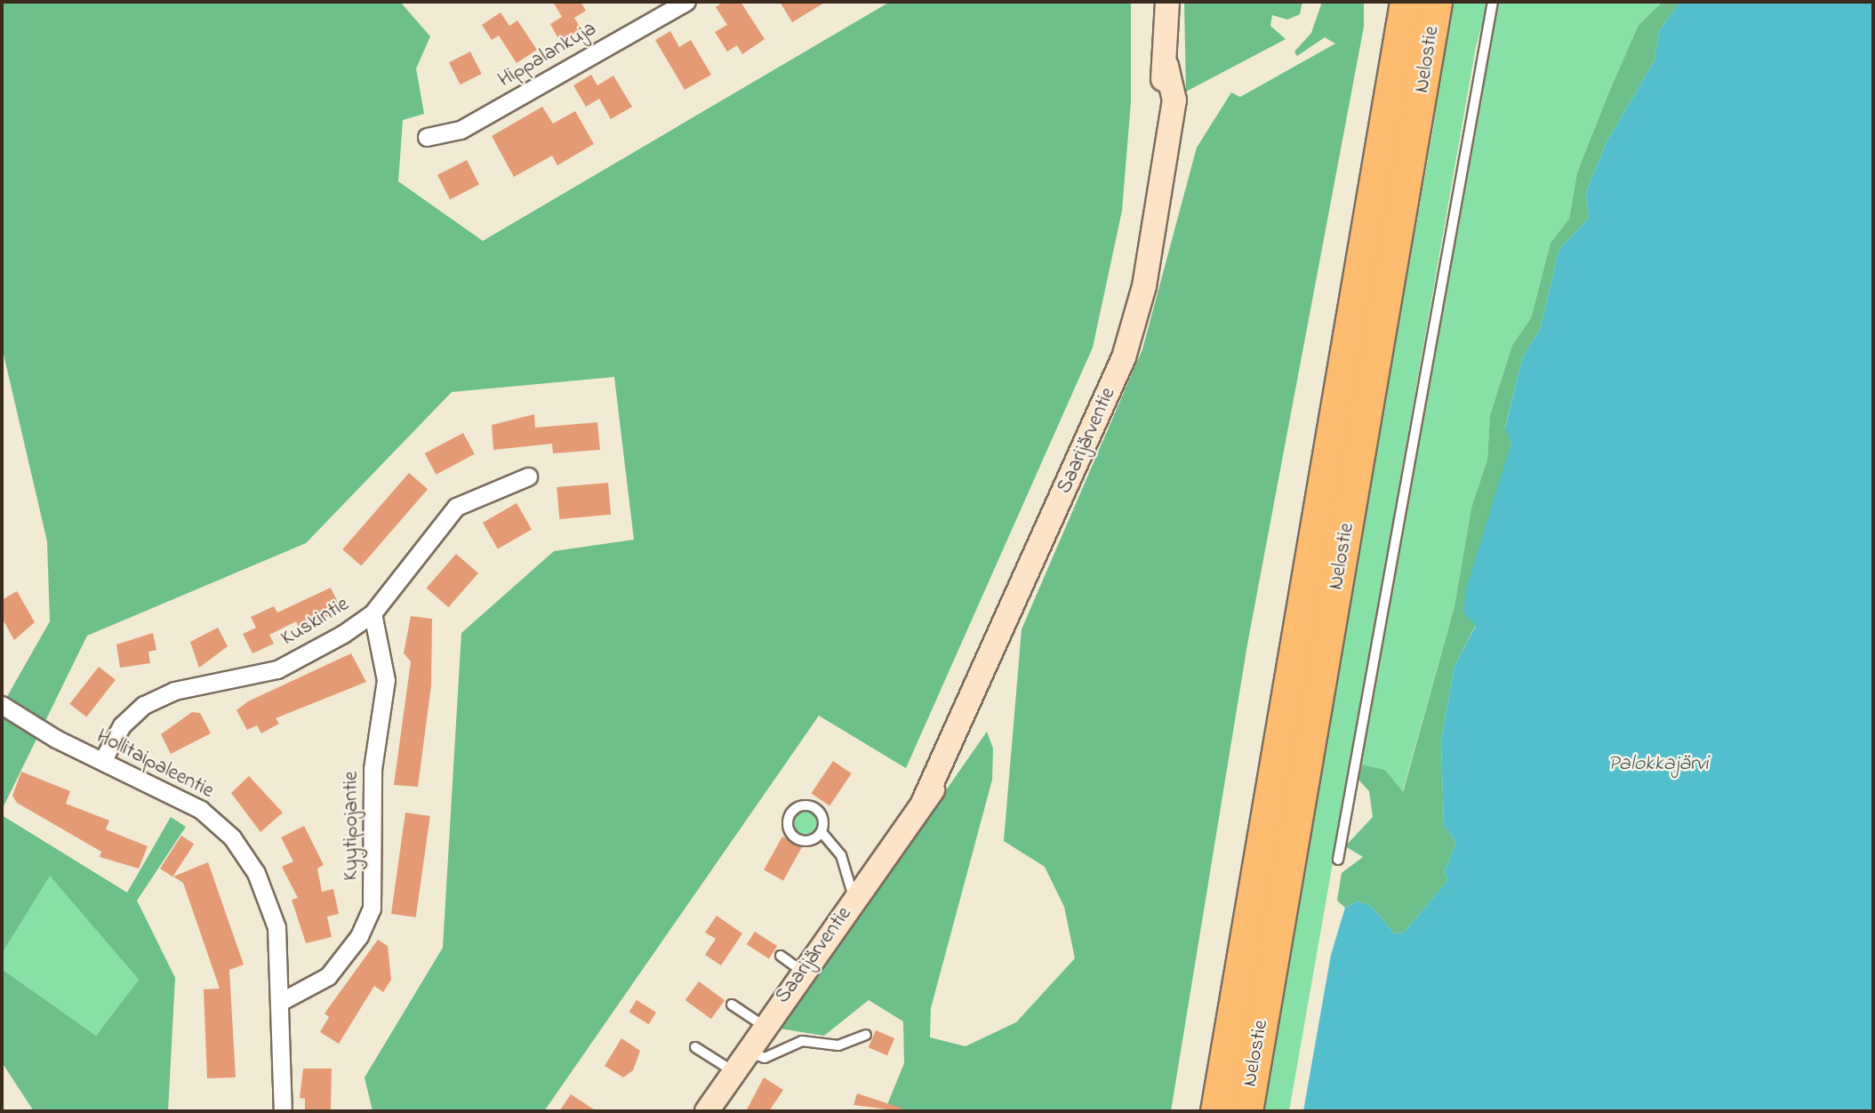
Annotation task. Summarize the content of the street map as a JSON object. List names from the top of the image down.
{
  "streets": {
    "highway": ["Nelostie"],
    "main road": ["Saarijärventie"],
    "street": [
      "Hippalankuja",
      "Kuskintie",
      "Hollitaipaleentie",
      "Kyytipojantie"
    ]
  },
  "crossings": [
    ["Kuskintie", "Hollitaipaleentie"],
    ["Kuskintie", "Kyytipojantie"],
    ["Hollitaipaleentie", "Kyytipojantie"]
  ],
  "water": ["Palokkajärvi"]
}
